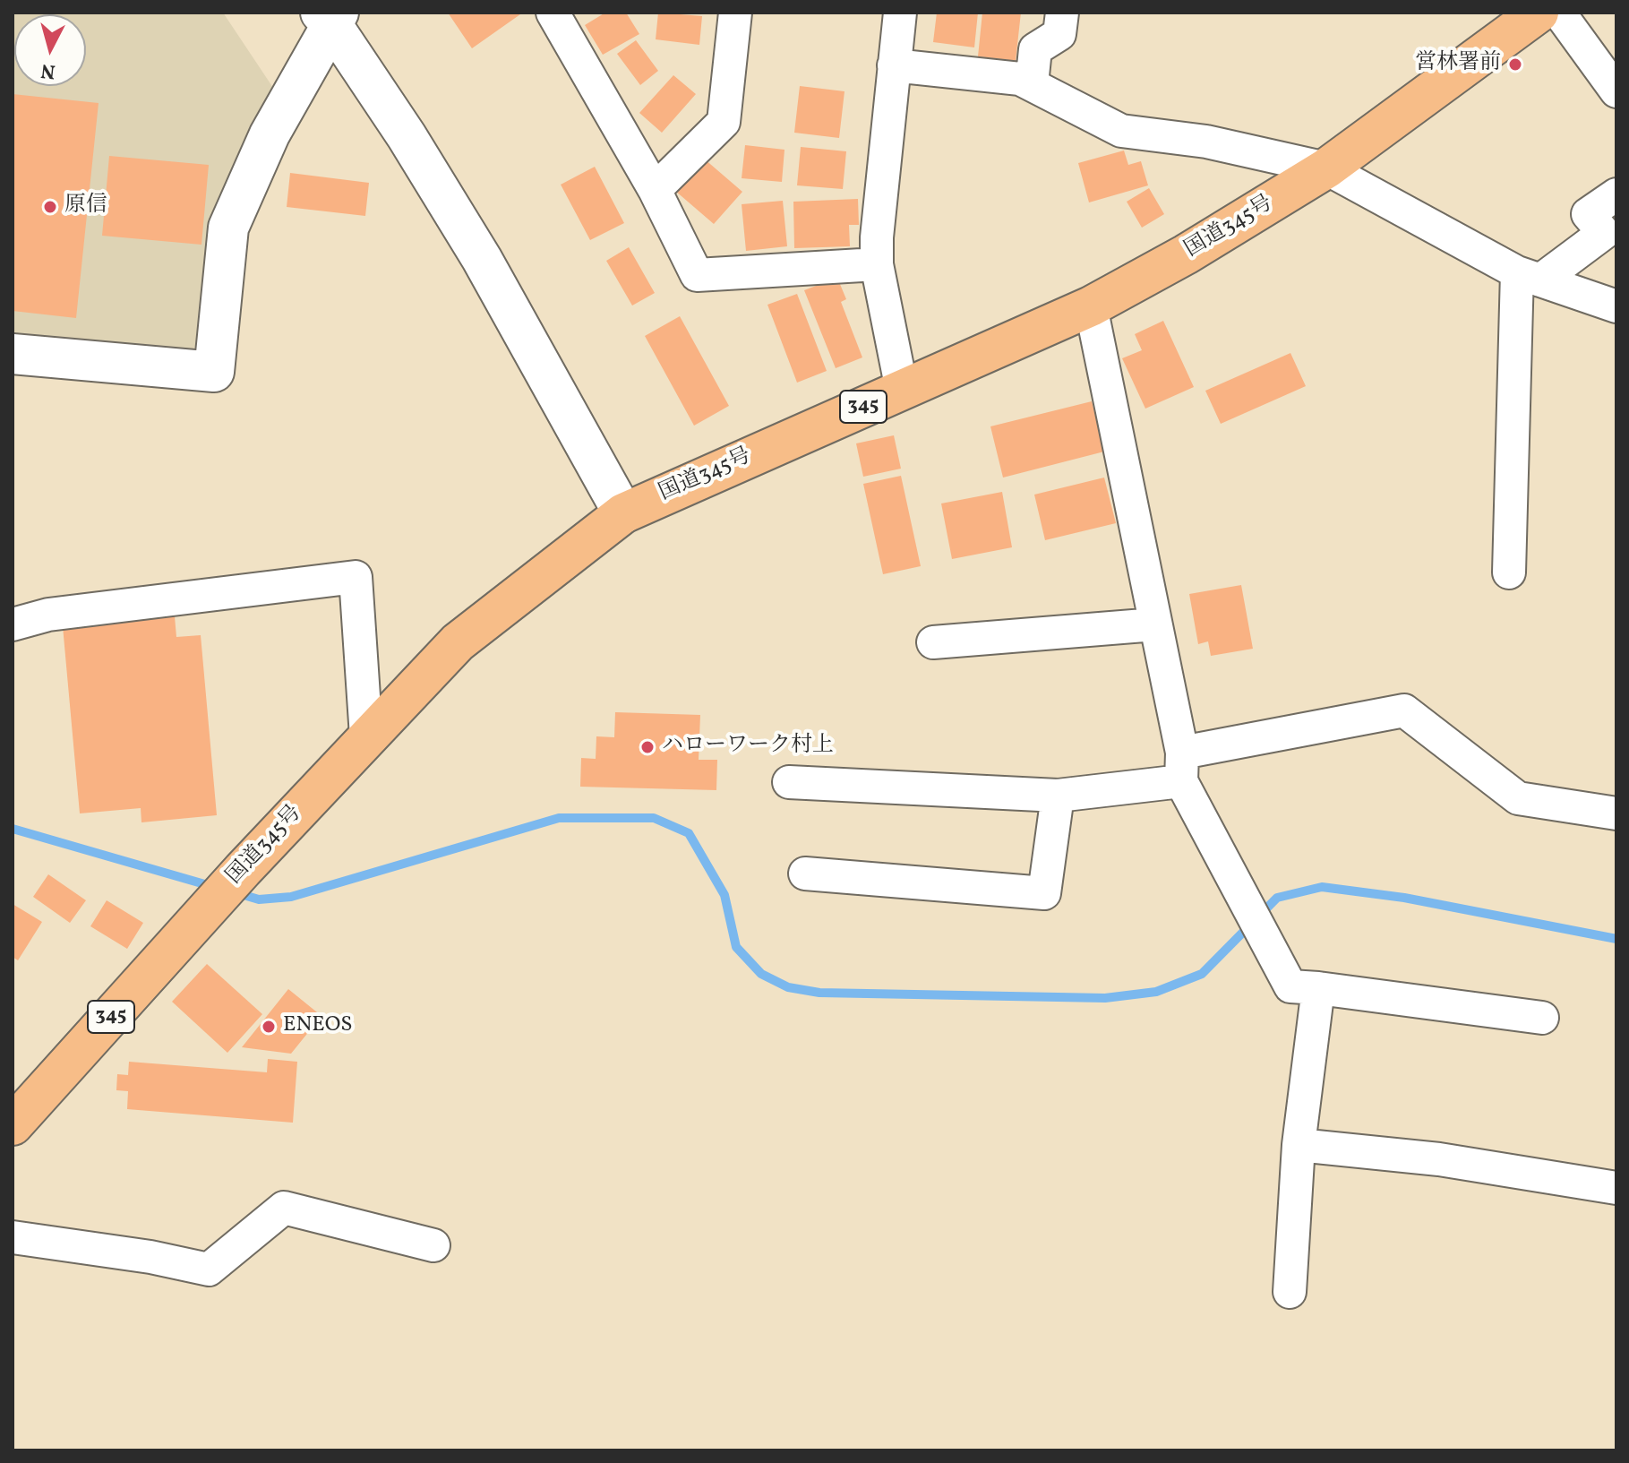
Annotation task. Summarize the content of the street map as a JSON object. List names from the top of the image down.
{
  "streets": {
    "highway": ["国道345号", "345"]
  },
  "places": [
    "営林署前",
    "原信",
    "ハローワーク村上",
    "ENEOS"
  ],
  "north": "bottom"
}
